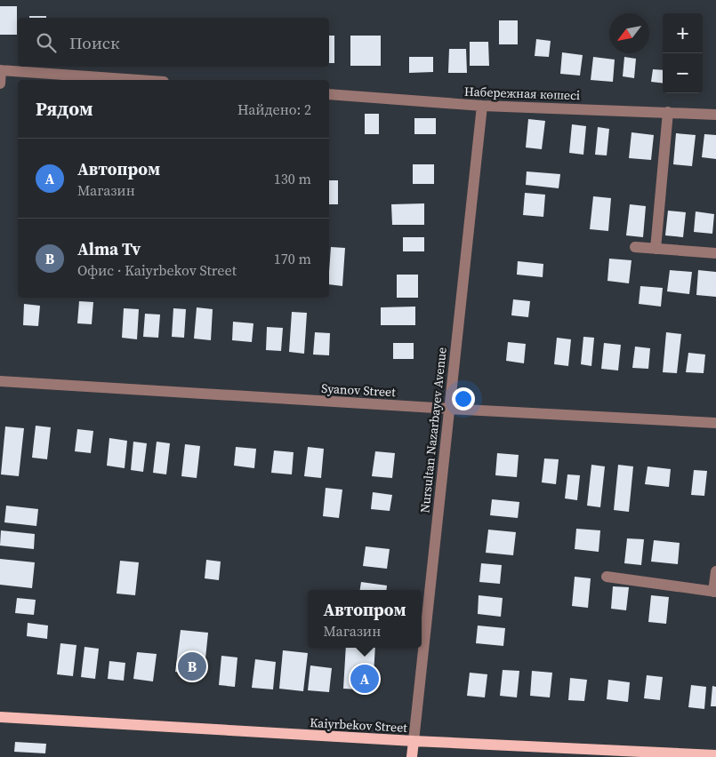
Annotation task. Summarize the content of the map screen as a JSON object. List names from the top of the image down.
{
  "streets": {
    "main road": ["Nursultan Nazarbayev Avenue", "Kaiyrbekov Street"],
    "street": ["Набережная көшесі", "Syanov Street"]
  },
  "crossings": [
    ["Набережная көшесі", "Nursultan Nazarbayev Avenue"],
    ["Syanov Street", "Nursultan Nazarbayev Avenue"],
    ["Nursultan Nazarbayev Avenue", "Kaiyrbekov Street"]
  ],
  "north": "bottom left",
  "page": {
    "map_buttons": ["+", "−"],
    "search": "Поиск",
    "heading": ["Рядом", "Найдено: 2"],
    "list": [
      {
        "mark": "A",
        "name": "Автопром",
        "note": "Магазин",
        "value": "130 m"
      },
      {
        "mark": "B",
        "name": "Alma Tv",
        "note": "Офис · Kaiyrbekov Street",
        "value": "170 m"
      }
    ],
    "popup": ["Автопром", "Магазин"],
    "pins": ["B", "A"]
  }
}
